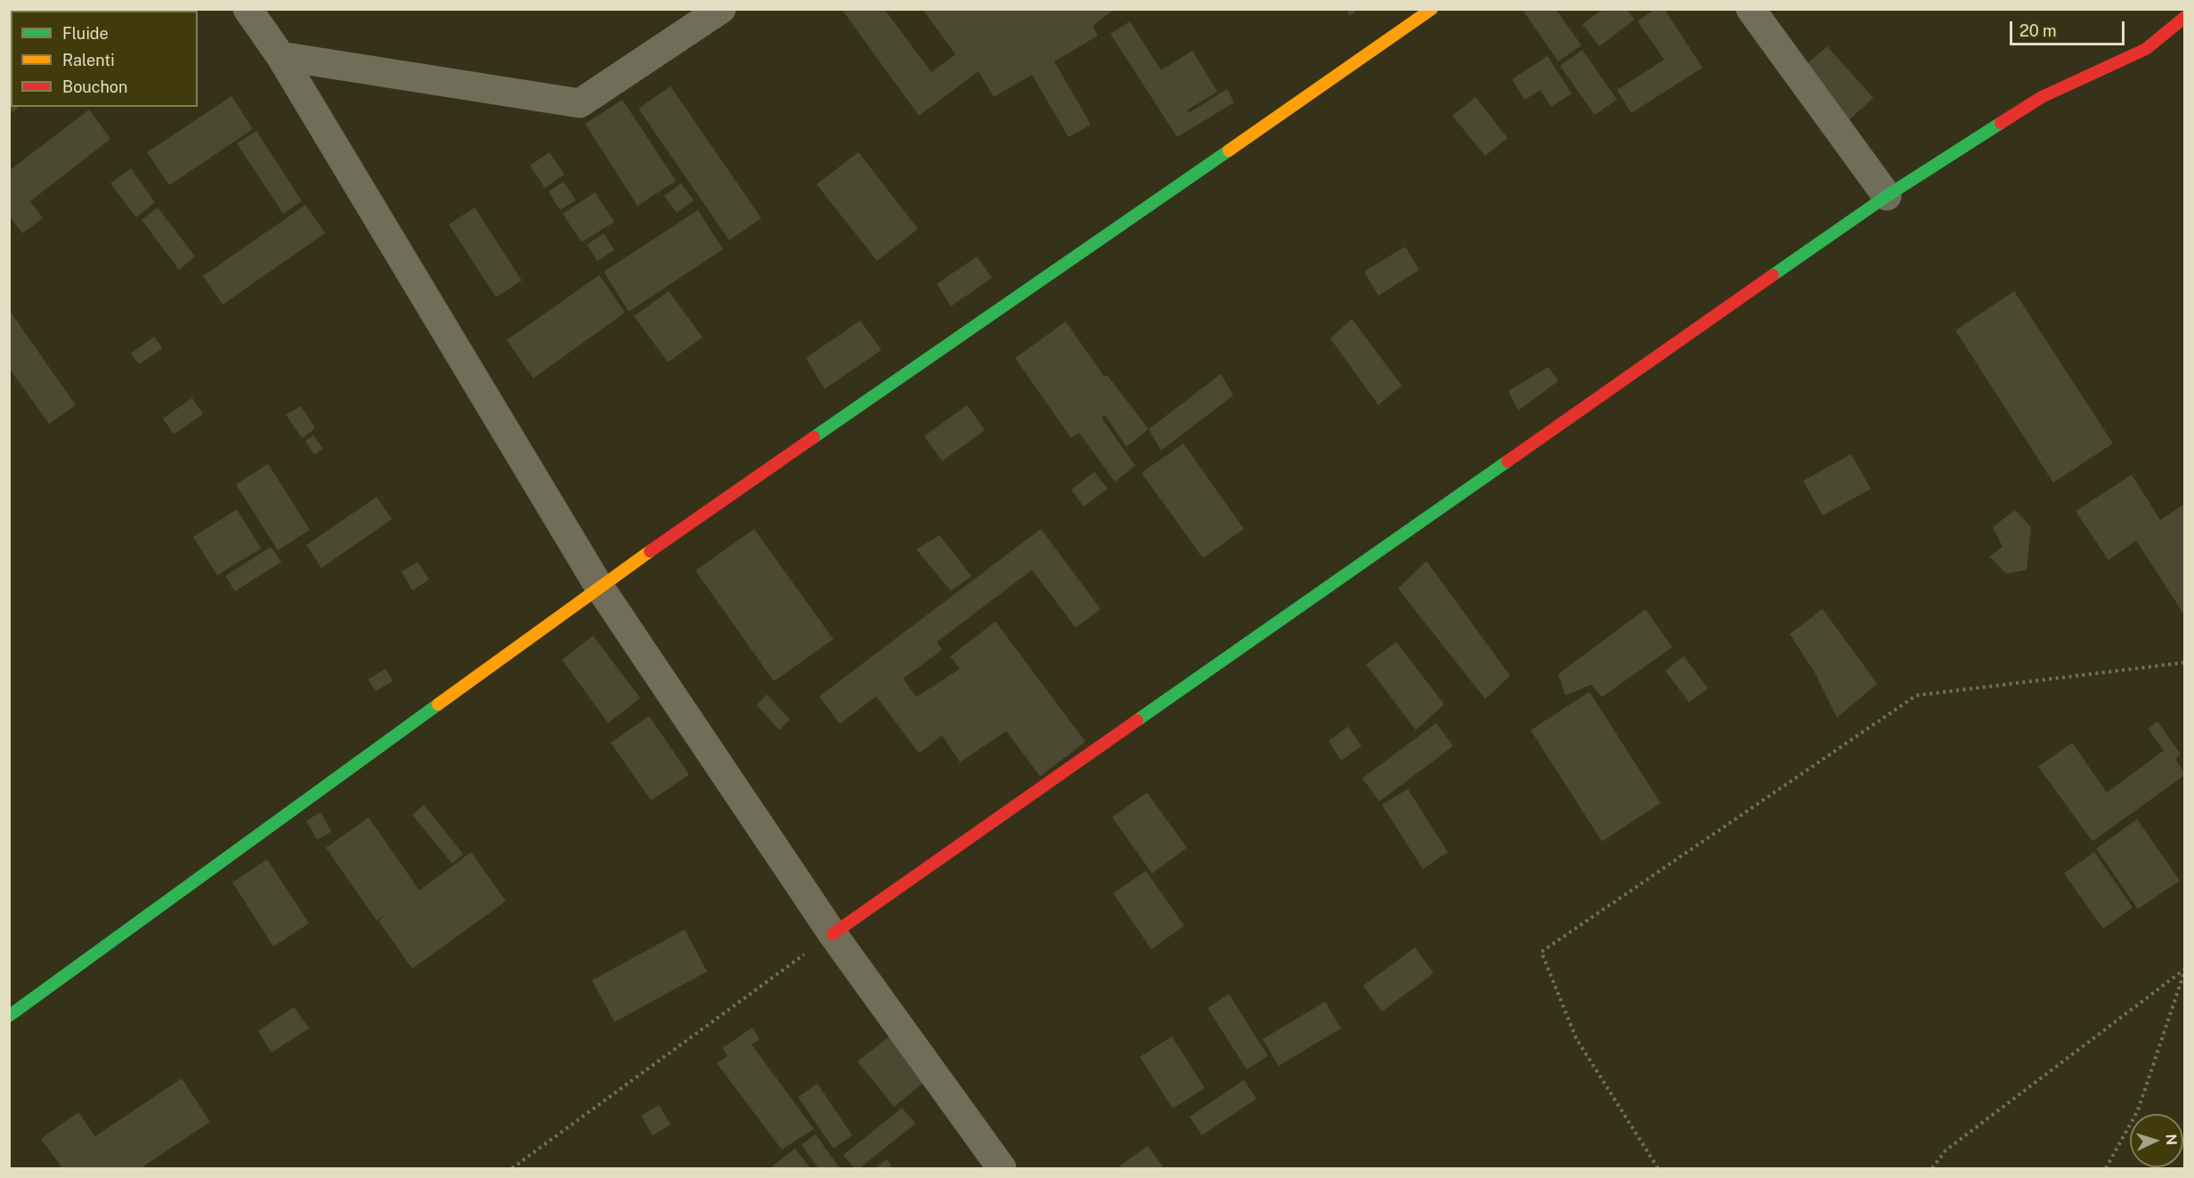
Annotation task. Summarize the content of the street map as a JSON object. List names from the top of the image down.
{
  "legend": ["Fluide", "Ralenti", "Bouchon"],
  "scale_bar": "20 m",
  "north": "right"
}
